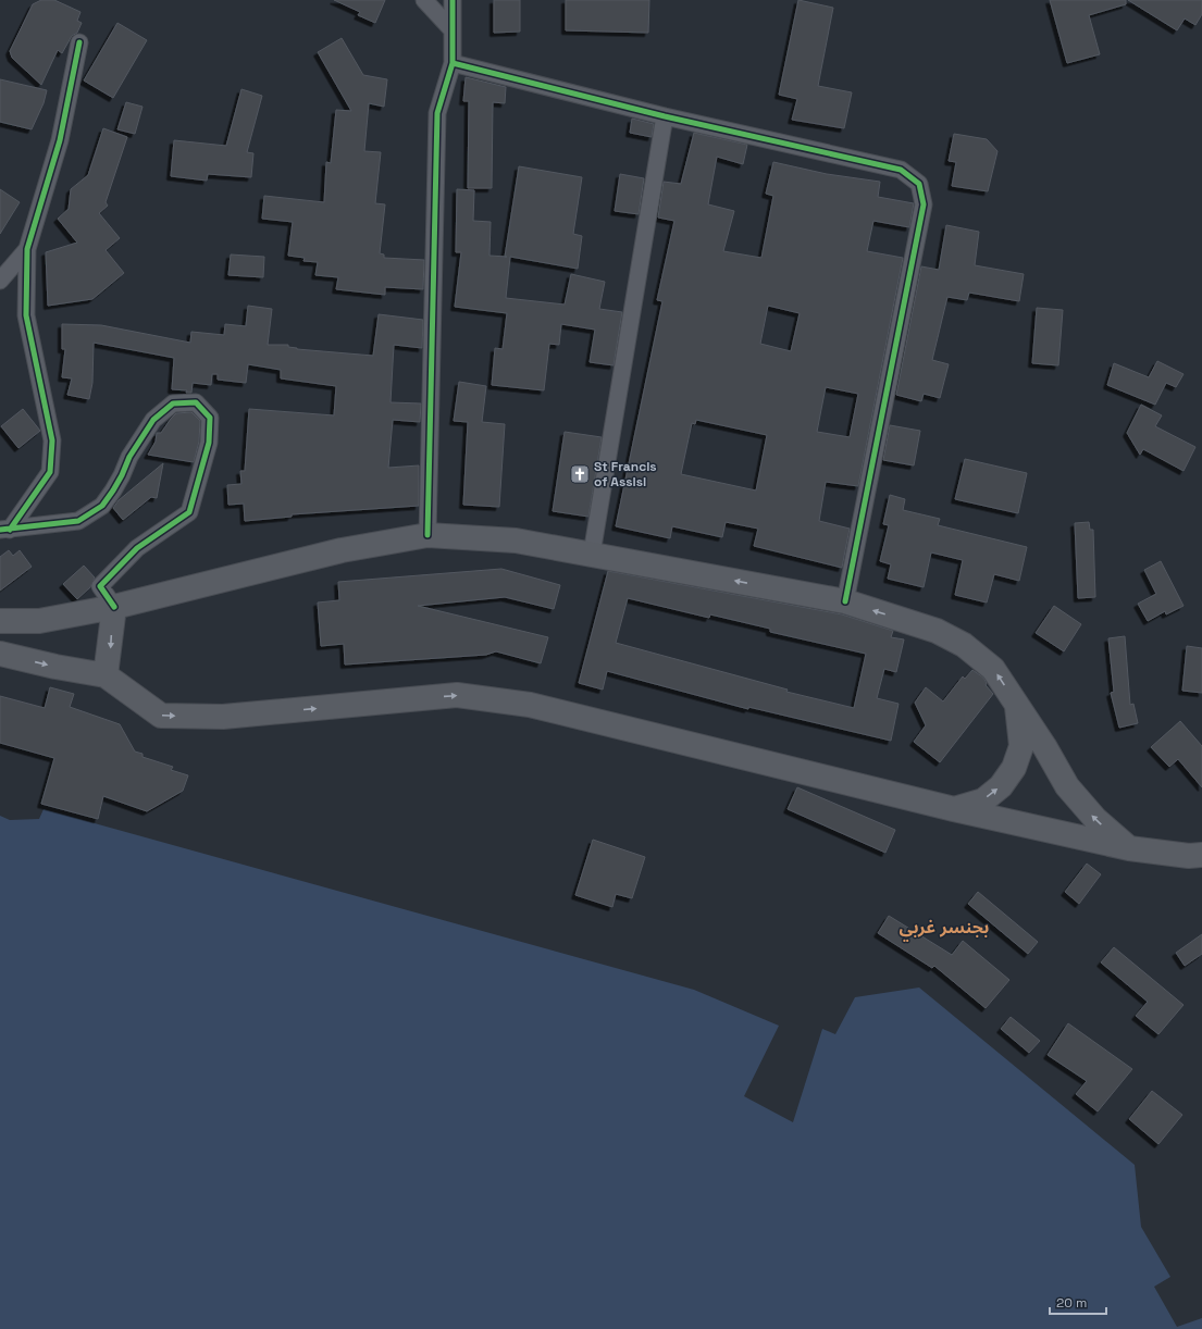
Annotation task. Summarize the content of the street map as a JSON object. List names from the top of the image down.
{
  "districts": ["بجنسر غربي"],
  "places": {
    "church": ["St Francis of Assisi"]
  },
  "scale_bar": "20 m"
}
